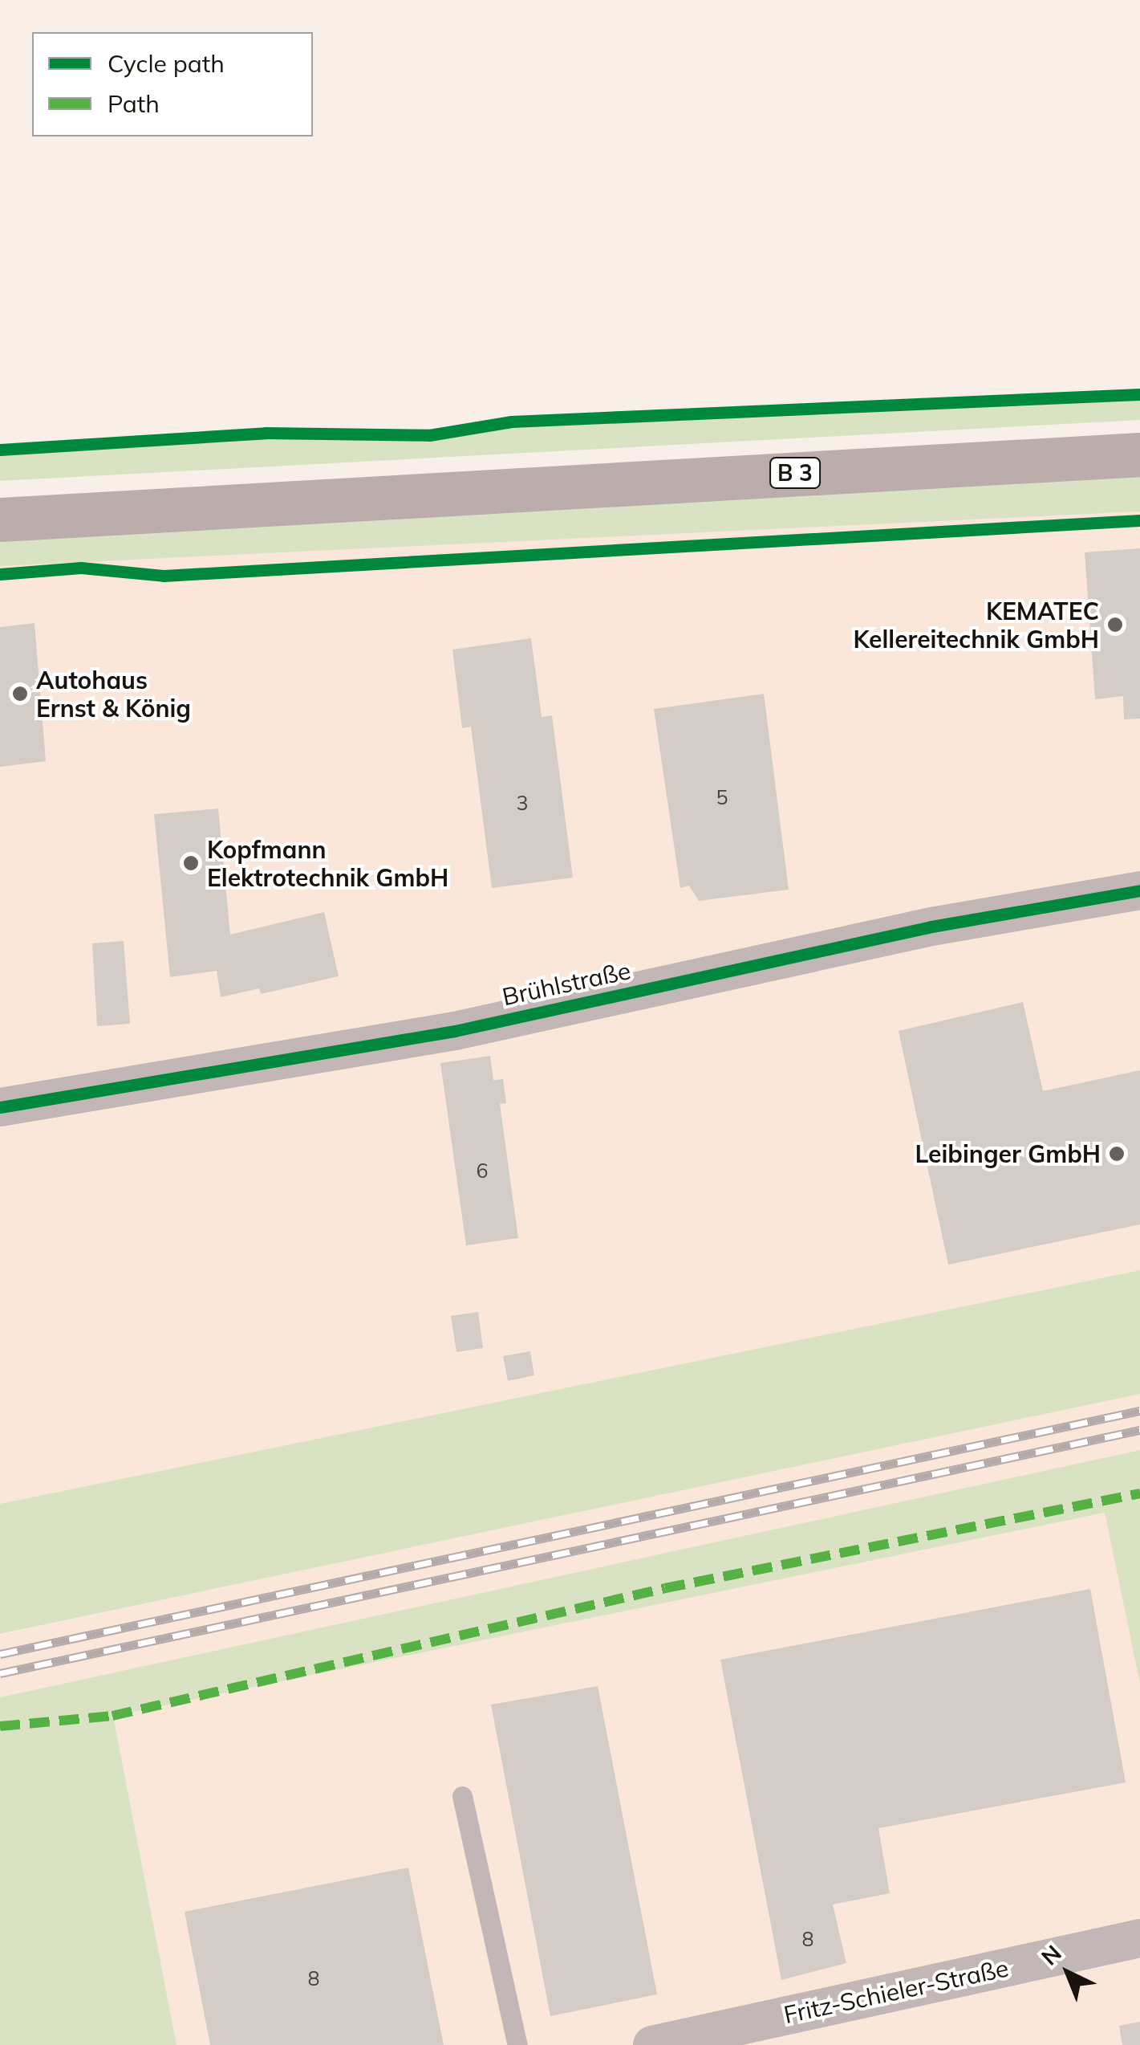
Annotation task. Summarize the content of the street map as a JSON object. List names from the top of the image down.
{
  "streets": {
    "main road": ["B 3"],
    "street": ["Brühlstraße", "Fritz-Schieler-Straße"]
  },
  "places": [
    "KEMATEC Kellereitechnik GmbH",
    "Autohaus Ernst & König",
    "Kopfmann Elektrotechnik GmbH",
    "Leibinger GmbH"
  ],
  "house_numbers": [
    "5",
    "3",
    "6",
    "8",
    "8"
  ],
  "legend": ["Cycle path", "Path"],
  "north": "top left"
}
